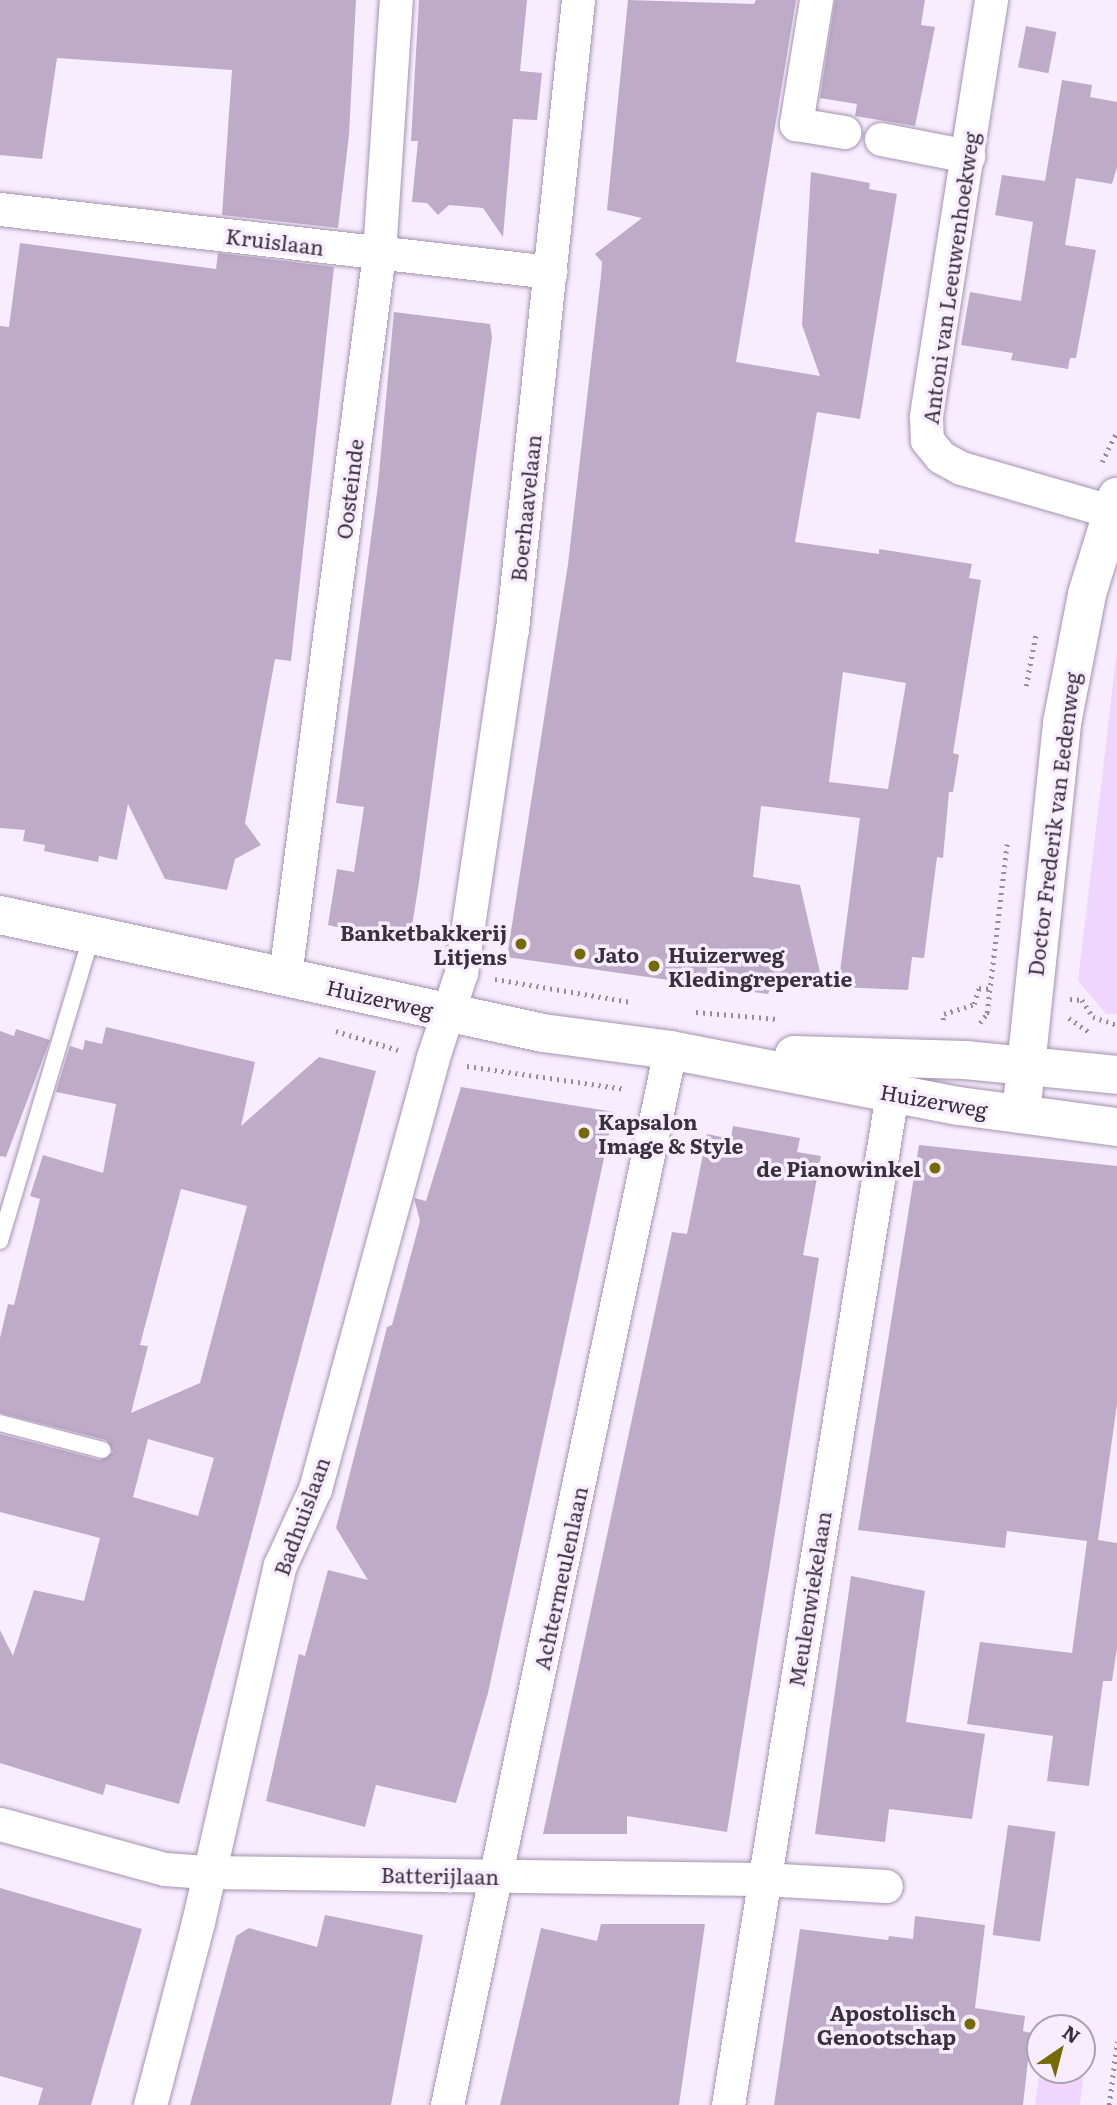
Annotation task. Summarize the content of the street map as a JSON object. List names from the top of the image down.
{
  "streets": {
    "main road": ["Doctor Frederik van Eedenweg", "Huizerweg"],
    "street": [
      "Kruislaan",
      "Antoni van Leeuwenhoekweg",
      "Oosteinde",
      "Boerhaavelaan",
      "Badhuislaan",
      "Achtermeulenlaan",
      "Meulenwiekelaan",
      "Batterijlaan"
    ]
  },
  "crossings": [
    ["Kruislaan", "Oosteinde"],
    ["Kruislaan", "Boerhaavelaan"],
    ["Antoni van Leeuwenhoekweg", "Doctor Frederik van Eedenweg"],
    ["Oosteinde", "Huizerweg"],
    ["Boerhaavelaan", "Huizerweg"],
    ["Boerhaavelaan", "Badhuislaan"],
    ["Doctor Frederik van Eedenweg", "Huizerweg"],
    ["Huizerweg", "Badhuislaan"],
    ["Huizerweg", "Achtermeulenlaan"],
    ["Huizerweg", "Meulenwiekelaan"],
    ["Badhuislaan", "Batterijlaan"],
    ["Achtermeulenlaan", "Batterijlaan"],
    ["Meulenwiekelaan", "Batterijlaan"]
  ],
  "places": [
    "Banketbakkerij Litjens",
    "Jato",
    "Huizerweg Kledingreperatie",
    "Kapsalon Image & Style",
    "de Pianowinkel",
    "Apostolisch Genootschap"
  ],
  "north": "top right"
}
